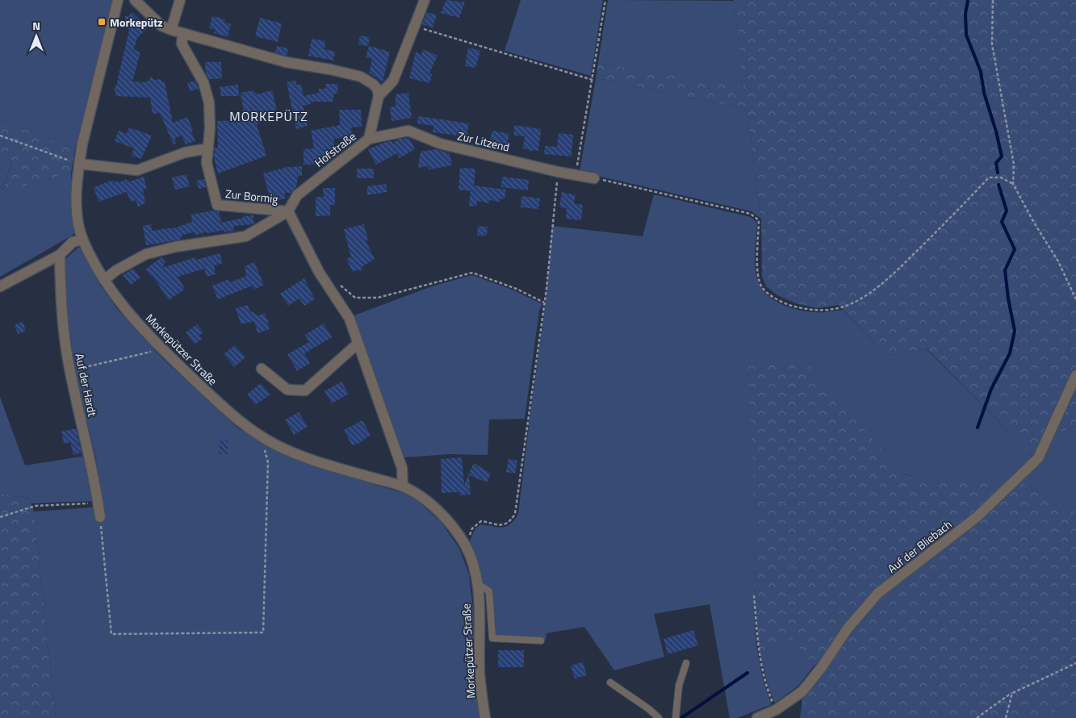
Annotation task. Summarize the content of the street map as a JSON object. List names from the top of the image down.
{
  "streets": {
    "street": [
      "Zur Litzend",
      "Hofstraße",
      "Zur Bormig",
      "Morkepützer Straße",
      "Auf der Hardt",
      "Auf der Bliebach"
    ]
  },
  "crossings": [
    ["Zur Litzend", "Hofstraße"],
    ["Hofstraße", "Zur Bormig"],
    ["Hofstraße", "Morkepützer Straße"],
    ["Zur Bormig", "Morkepützer Straße"]
  ],
  "districts": ["MORKEPÜTZ"],
  "places": {
    "transit": ["Morkepütz"]
  },
  "north": "top"
}
